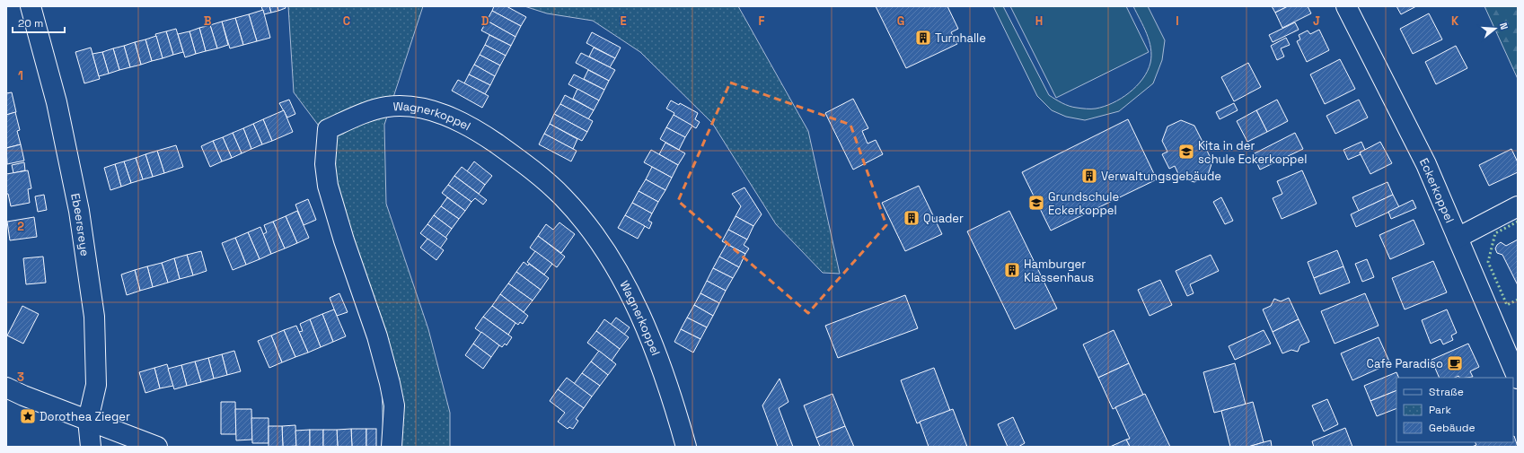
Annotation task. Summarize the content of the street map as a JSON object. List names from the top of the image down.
{
  "streets": {
    "street": ["Wagnerkoppel", "Eckerkoppel", "Ebeersreye"]
  },
  "places": {
    "building": [
      "Turnhalle",
      "Verwaltungsgebäude",
      "Quader",
      "Hamburger Klassenhaus"
    ],
    "school or university": ["Kita in der schule Eckerkoppel", "Grundschule Eckerkoppel"],
    "cafe": ["Cafe Paradiso"],
    "place": ["Dorothea Zieger"]
  },
  "legend": ["Straße", "Park", "Gebäude"],
  "scale_bar": "20 m",
  "north": "right",
  "grid": {
    "columns": [
      "B",
      "C",
      "D",
      "E",
      "F",
      "G",
      "H",
      "I",
      "J",
      "K"
    ],
    "rows": ["1", "2", "3"]
  }
}
